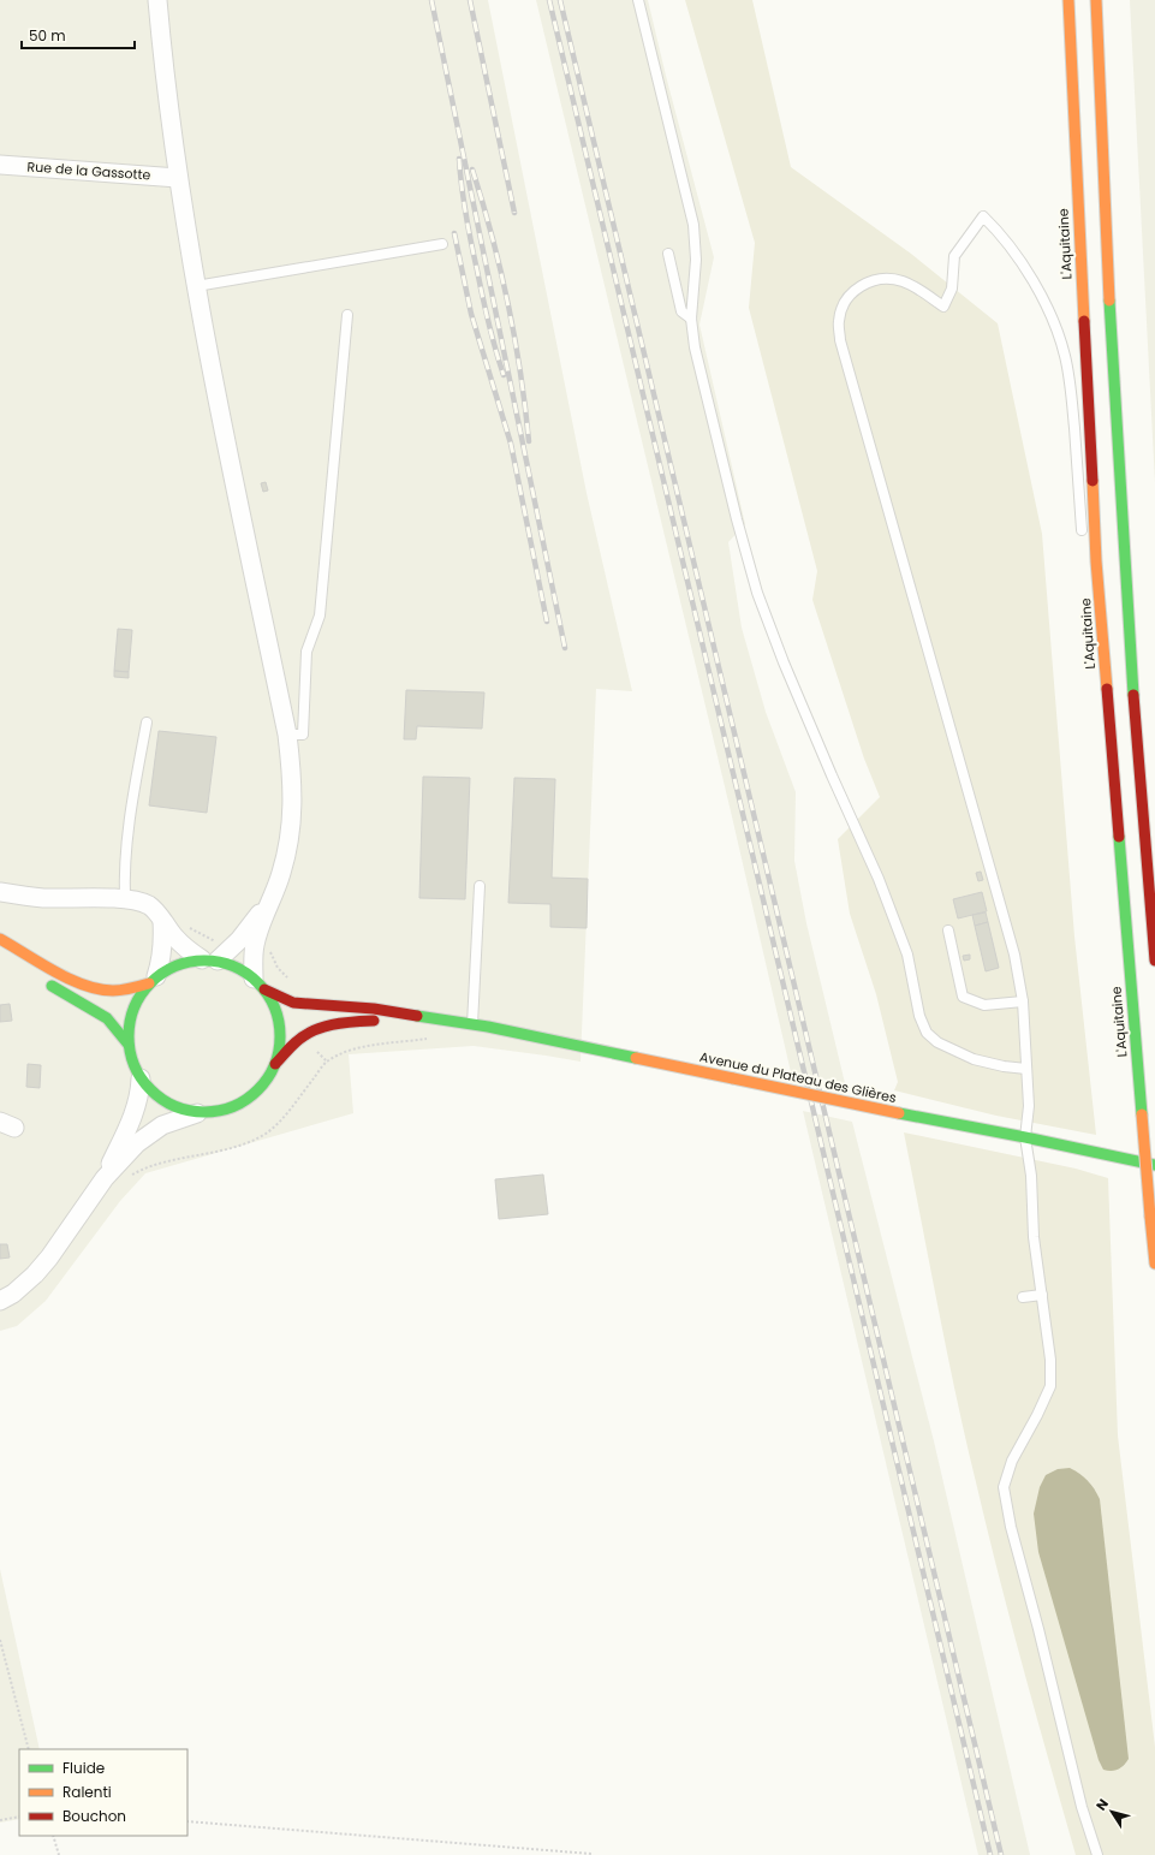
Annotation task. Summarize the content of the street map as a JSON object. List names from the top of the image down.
{
  "streets": {
    "main road": ["L'Aquitaine", "Avenue du Plateau des Glières"],
    "street": ["Rue de la Gassotte"]
  },
  "legend": ["Fluide", "Ralenti", "Bouchon"],
  "scale_bar": "50 m",
  "north": "top left"
}
